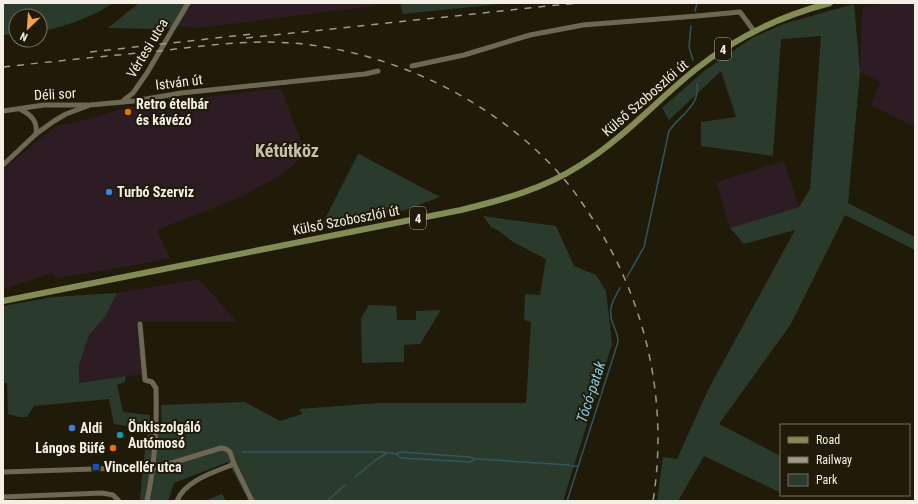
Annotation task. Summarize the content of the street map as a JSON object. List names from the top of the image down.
{
  "streets": {
    "main road": ["4", "Külső Szoboszlói út"],
    "street": ["Vértesi utca", "István út", "Déli sor"]
  },
  "crossings": [
    ["Vértesi utca", "István út"],
    ["István út", "Déli sor"]
  ],
  "districts": ["Kétútköz"],
  "water": ["Tócó-patak"],
  "places": {
    "other": [
      "Retro ételbár és kávézó",
      "Turbó Szerviz",
      "Aldi",
      "Önkiszolgáló Autómosó",
      "Lángos Büfé"
    ],
    "transit": ["Vincellér utca"]
  },
  "legend": ["Road", "Railway", "Park"],
  "north": "bottom left"
}
